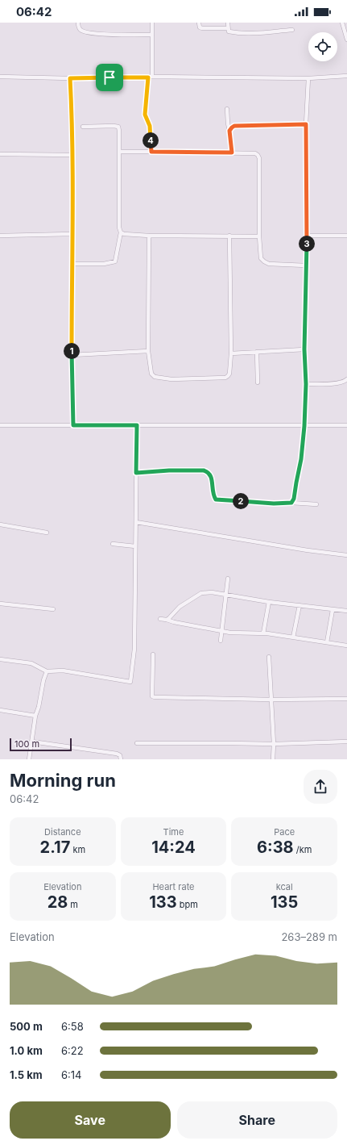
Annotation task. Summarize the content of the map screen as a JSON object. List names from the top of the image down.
{
  "scale_bar": "100 m",
  "page": {
    "status": "06:42",
    "pins": [
      "4",
      "3",
      "1",
      "2"
    ],
    "scale": "100 m",
    "heading": ["Morning run", "06:42"],
    "stats": [
      ["Distance", "2.17 km"],
      ["Time", "14:24"],
      ["Pace", "6:38 /km"],
      ["Elevation", "28 m"],
      ["Heart rate", "133 bpm"],
      ["kcal", "135"]
    ],
    "chart": ["Elevation", "263–289 m"],
    "list": [
      {
        "name": "500 m",
        "note": "6:58"
      },
      {
        "name": "1.0 km",
        "note": "6:22"
      },
      {
        "name": "1.5 km",
        "note": "6:14"
      }
    ],
    "buttons": ["Save", "Share"]
  }
}
